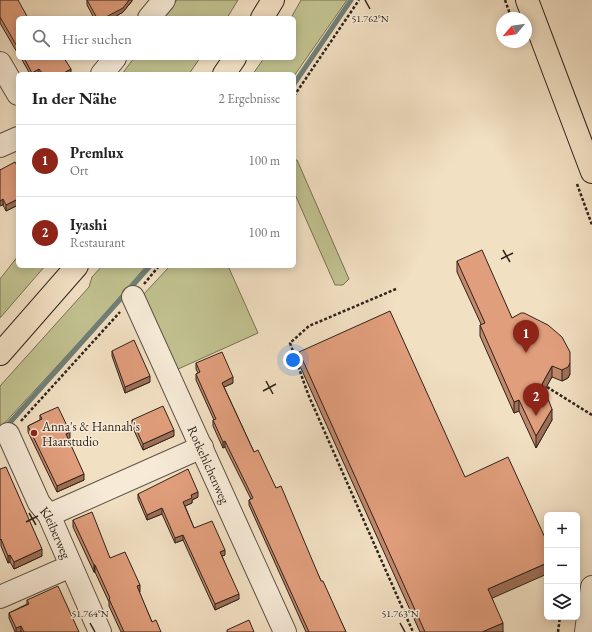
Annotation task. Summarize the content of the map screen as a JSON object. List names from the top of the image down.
{
  "streets": {
    "street": ["Rotkehlchenweg", "Kleiberweg"]
  },
  "places": ["Anna's & Hannah's Haarstudio"],
  "north": "bottom left",
  "page": {
    "search": "Hier suchen",
    "heading": ["In der Nähe", "2 Ergebnisse"],
    "list": [
      {
        "mark": "1",
        "name": "Premlux",
        "note": "Ort",
        "value": "100 m"
      },
      {
        "mark": "2",
        "name": "Iyashi",
        "note": "Restaurant",
        "value": "100 m"
      }
    ],
    "pins": ["1", "2"],
    "map_buttons": ["+", "−"]
  },
  "coordinates": ["51.762°N", "51.764°N", "51.763°N"]
}
